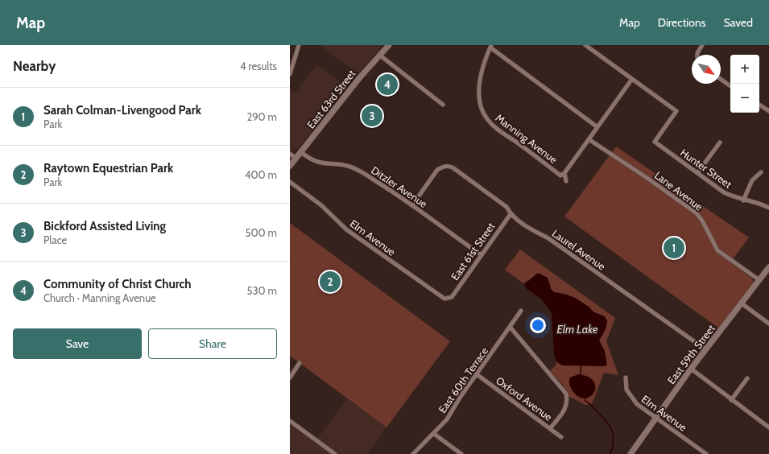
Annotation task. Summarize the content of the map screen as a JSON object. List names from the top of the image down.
{
  "streets": {
    "street": [
      "East 63rd Street",
      "Manning Avenue",
      "Hunter Street",
      "Ditzler Avenue",
      "Lane Avenue",
      "Elm Avenue",
      "Laurel Avenue",
      "East 61st Street",
      "East 59th Street",
      "East 60th Terrace",
      "Oxford Avenue"
    ]
  },
  "crossings": [
    ["East 63rd Street", "Ditzler Avenue"],
    ["Ditzler Avenue", "Laurel Avenue"],
    ["Ditzler Avenue", "East 61st Street"],
    ["Lane Avenue", "East 59th Street"],
    ["Elm Avenue", "East 61st Street"],
    ["Elm Avenue", "East 59th Street"],
    ["Laurel Avenue", "East 61st Street"],
    ["Laurel Avenue", "East 59th Street"],
    ["East 60th Terrace", "Oxford Avenue"]
  ],
  "water": ["Elm Lake"],
  "north": "bottom right",
  "page": {
    "header": "Map",
    "nav": ["Map", "Directions", "Saved"],
    "heading": ["Nearby", "4 results"],
    "map_buttons": ["+", "−"],
    "pins": [
      "4",
      "3",
      "1",
      "2"
    ],
    "list": [
      {
        "mark": "1",
        "name": "Sarah Colman-Livengood Park",
        "note": "Park",
        "value": "290 m"
      },
      {
        "mark": "2",
        "name": "Raytown Equestrian Park",
        "note": "Park",
        "value": "400 m"
      },
      {
        "mark": "3",
        "name": "Bickford Assisted Living",
        "note": "Place",
        "value": "500 m"
      },
      {
        "mark": "4",
        "name": "Community of Christ Church",
        "note": "Church · Manning Avenue",
        "value": "530 m"
      }
    ],
    "buttons": ["Save", "Share"]
  }
}
